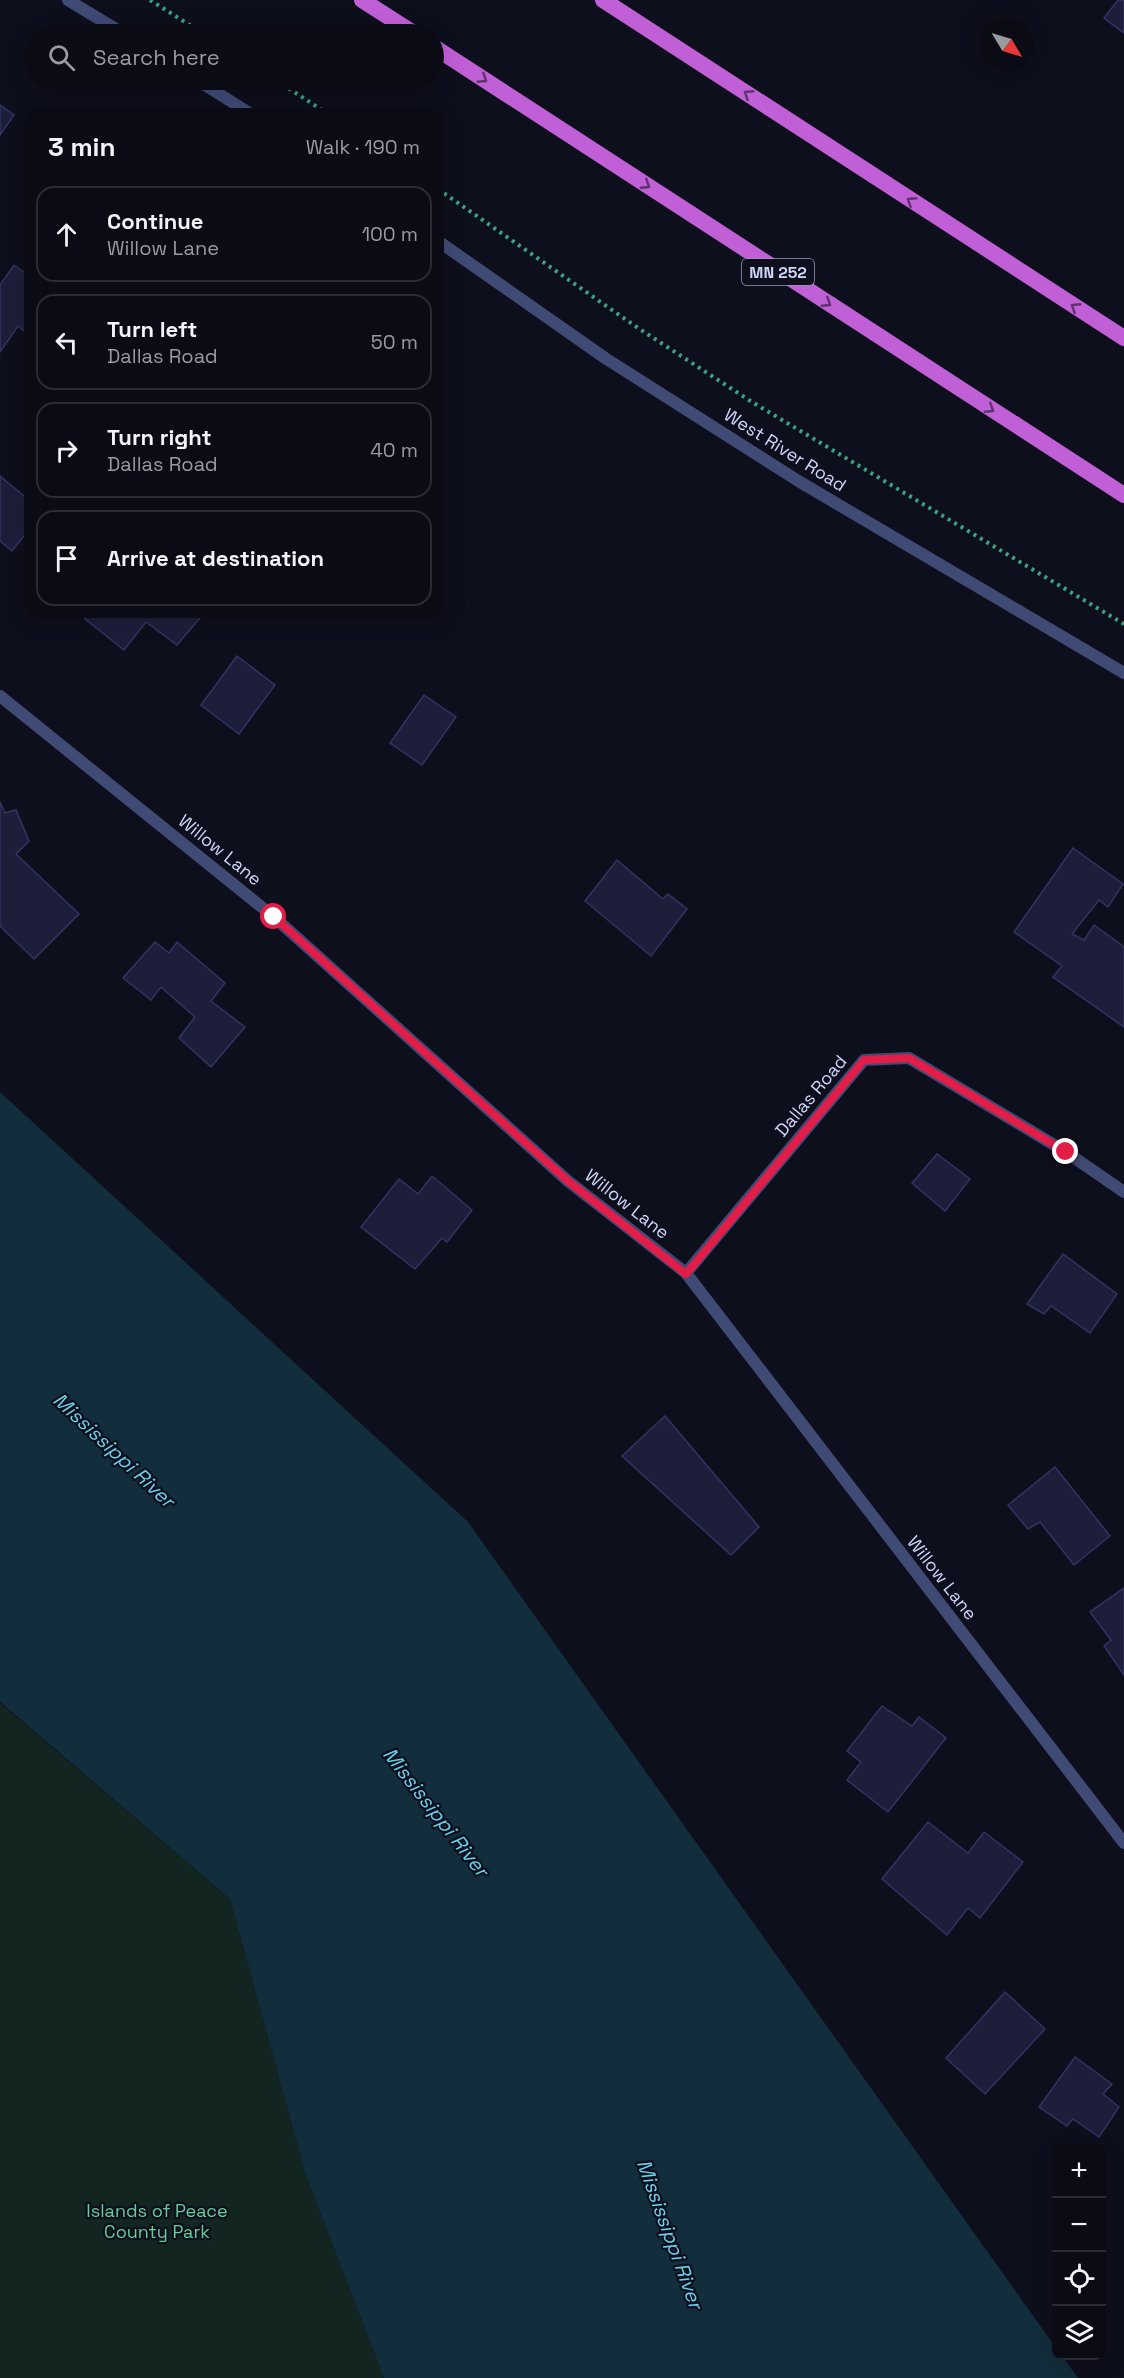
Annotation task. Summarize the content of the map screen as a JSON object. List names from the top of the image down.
{
  "streets": {
    "highway": ["MN 252"],
    "street": ["West River Road", "Willow Lane", "Dallas Road"]
  },
  "crossings": [
    ["Willow Lane", "Dallas Road"]
  ],
  "water": ["Mississippi River"],
  "parks": ["Islands of Peace County Park"],
  "north": "bottom right",
  "page": {
    "search": "Search here",
    "heading": ["3 min", "Walk · 190 m"],
    "list": [
      ["Continue", "Willow Lane", "100 m"],
      ["Turn left", "Dallas Road", "50 m"],
      ["Turn right", "Dallas Road", "40 m"],
      "Arrive at destination"
    ],
    "map_buttons": ["+", "−"]
  }
}
